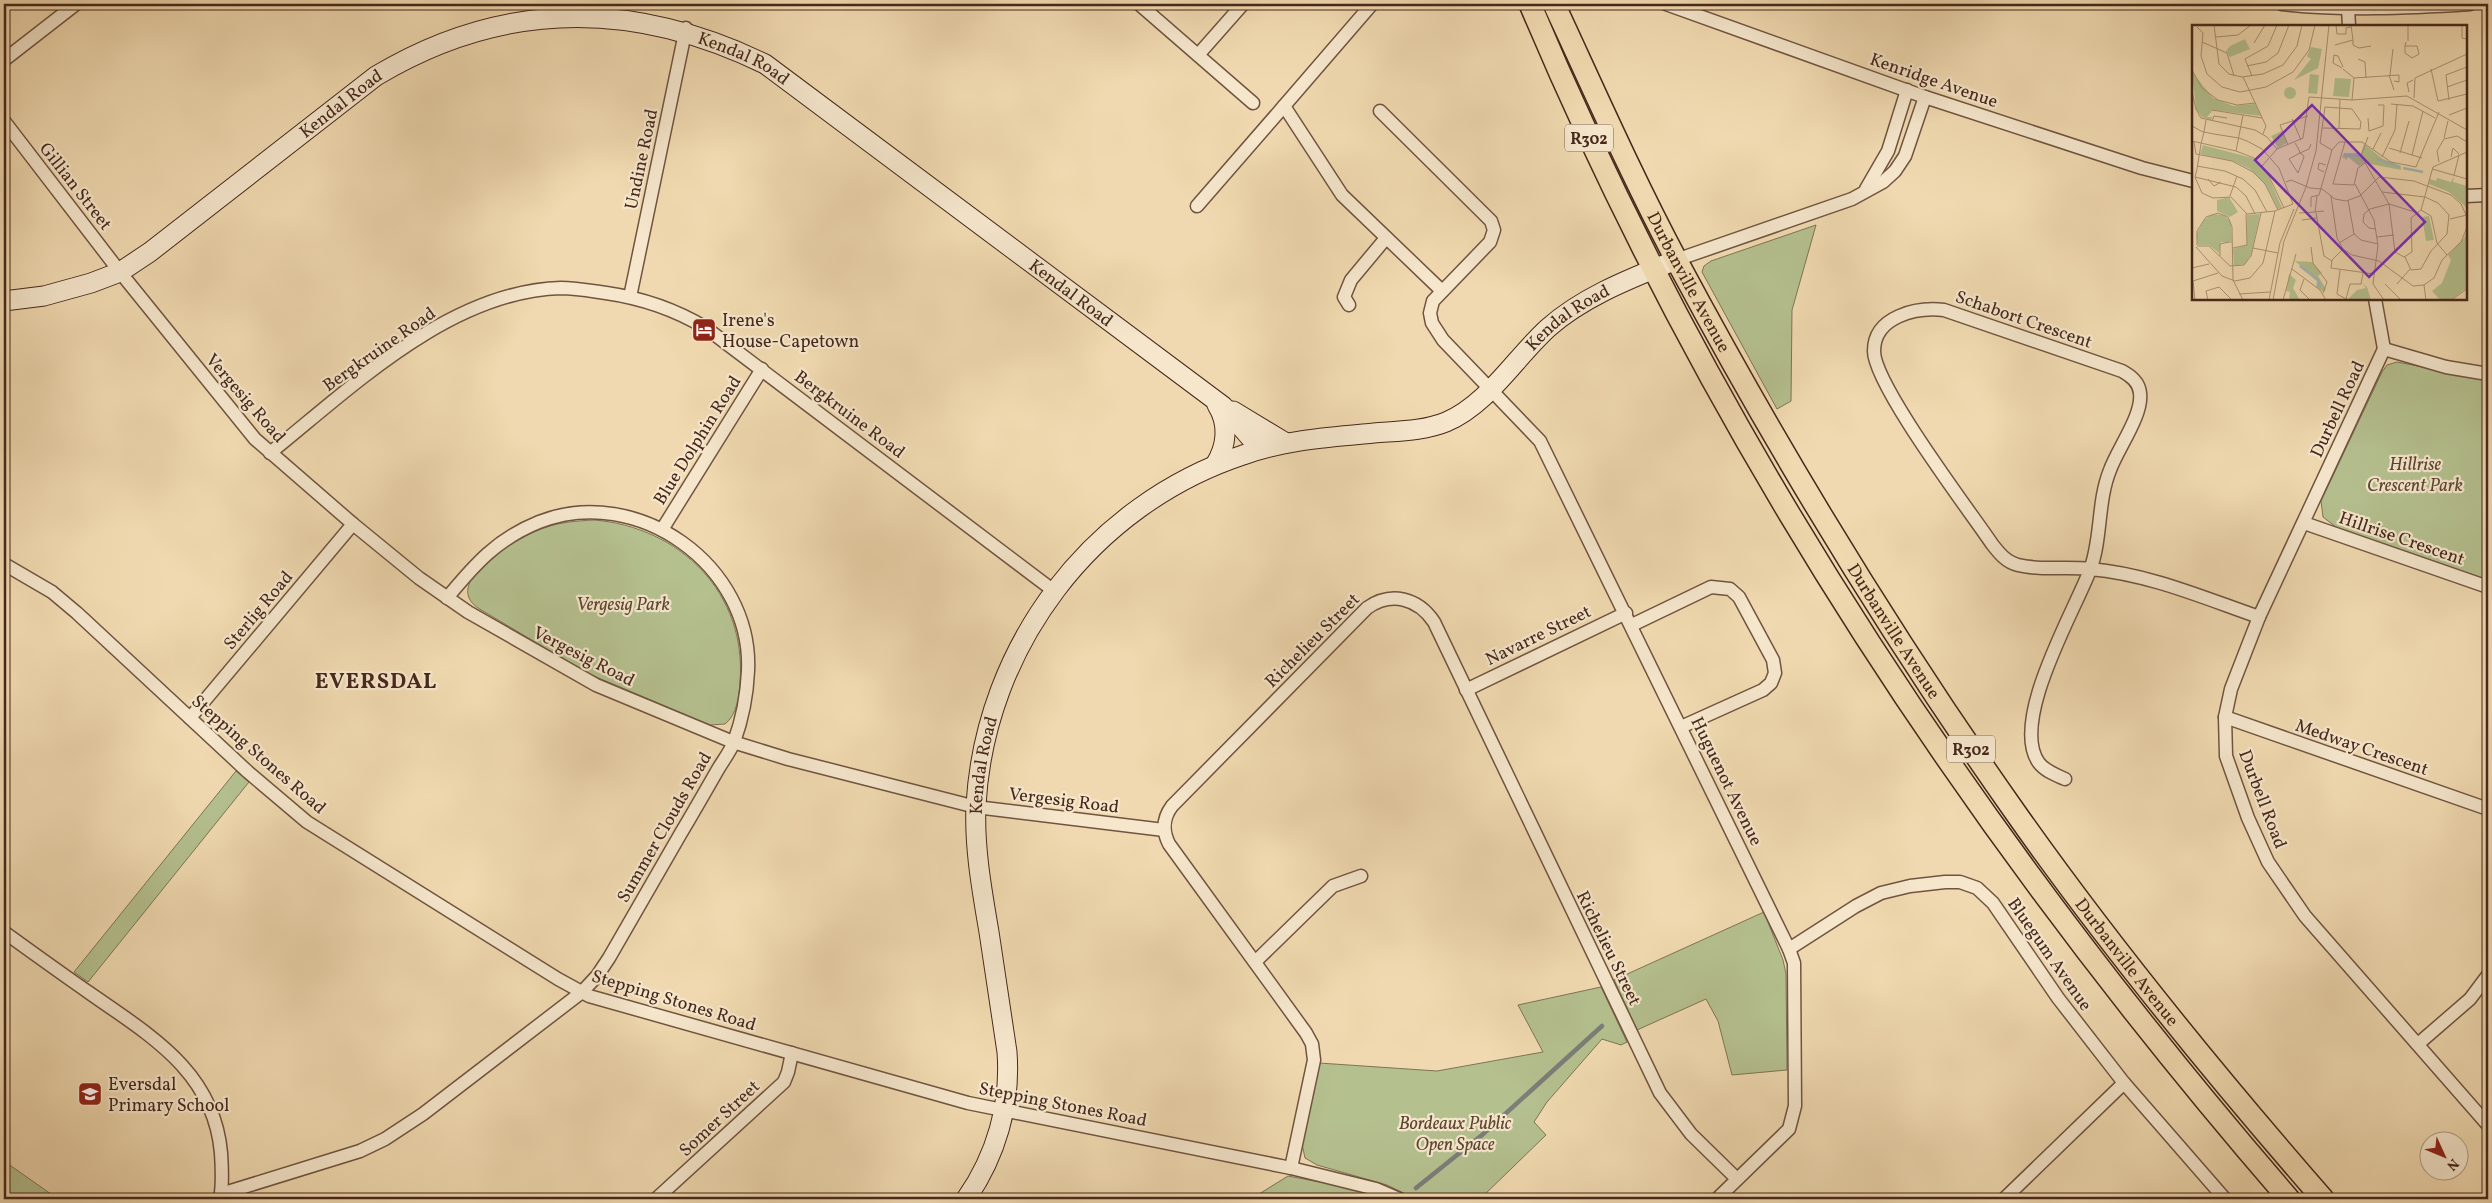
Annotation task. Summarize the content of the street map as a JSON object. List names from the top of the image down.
{
  "streets": {
    "main road": ["R302", "Durbanville Avenue"],
    "street": [
      "Kendal Road",
      "Kenridge Avenue",
      "Undine Road",
      "Gillian Street",
      "Schabort Crescent",
      "Bergkruine Road",
      "Vergesig Road",
      "Durbell Road",
      "Blue Dolphin Road",
      "Hillrise Crescent",
      "Sterlig Road",
      "Navarre Street",
      "Richelieu Street",
      "Medway Crescent",
      "Stepping Stones Road",
      "Huguenot Avenue",
      "Summer Clouds Road",
      "Bluegum Avenue",
      "Somer Street"
    ]
  },
  "crossings": [
    ["Kendal Road", "Kenridge Avenue"],
    ["Kendal Road", "Undine Road"],
    ["Kendal Road", "Gillian Street"],
    ["Kendal Road", "Durbanville Avenue"],
    ["Kendal Road", "Bergkruine Road"],
    ["Kendal Road", "Vergesig Road"],
    ["Kendal Road", "Stepping Stones Road"],
    ["Kendal Road", "Huguenot Avenue"],
    ["Undine Road", "Bergkruine Road"],
    ["Gillian Street", "Vergesig Road"],
    ["Schabort Crescent", "Durbell Road"],
    ["Bergkruine Road", "Vergesig Road"],
    ["Bergkruine Road", "Blue Dolphin Road"],
    ["Vergesig Road", "Sterlig Road"],
    ["Vergesig Road", "Richelieu Street"],
    ["Vergesig Road", "Summer Clouds Road"],
    ["Durbell Road", "Hillrise Crescent"],
    ["Durbell Road", "Medway Crescent"],
    ["Blue Dolphin Road", "Summer Clouds Road"],
    ["Sterlig Road", "Stepping Stones Road"],
    ["Navarre Street", "Richelieu Street"],
    ["Navarre Street", "Huguenot Avenue"],
    ["Richelieu Street", "Huguenot Avenue"],
    ["Stepping Stones Road", "Summer Clouds Road"],
    ["Stepping Stones Road", "Somer Street"],
    ["Huguenot Avenue", "Bluegum Avenue"]
  ],
  "districts": ["EVERSDAL"],
  "parks": ["Hillrise Crescent Park", "Vergesig Park", "Bordeaux Public Open Space"],
  "places": {
    "hotel": ["Irene's House-Capetown"],
    "school or university": ["Eversdal Primary School"]
  },
  "north": "bottom right"
}
